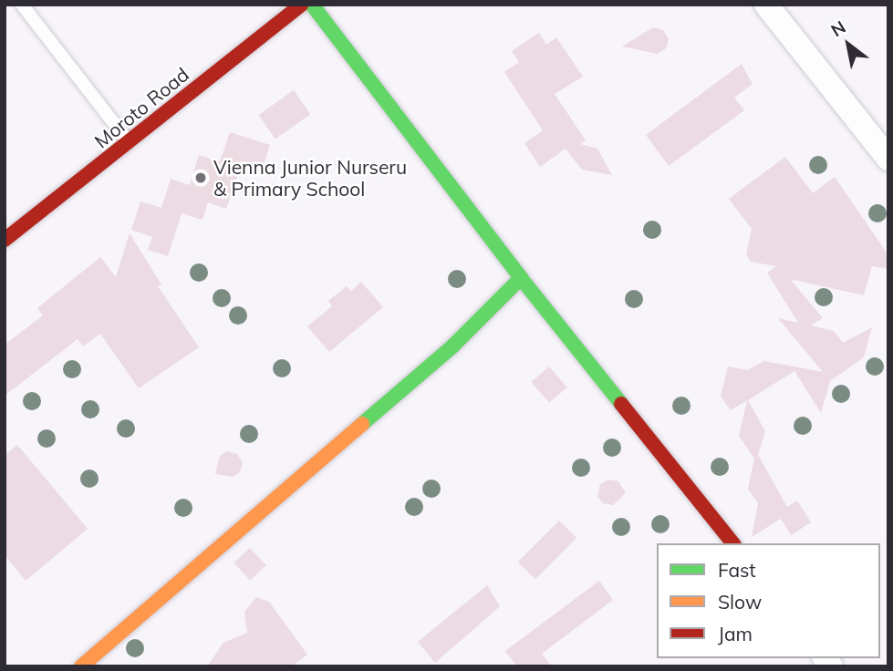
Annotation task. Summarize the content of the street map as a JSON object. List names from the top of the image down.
{
  "streets": {
    "street": ["Moroto Road"]
  },
  "places": ["Vienna Junior Nurseru & Primary School"],
  "legend": ["Fast", "Slow", "Jam"],
  "north": "top left"
}
